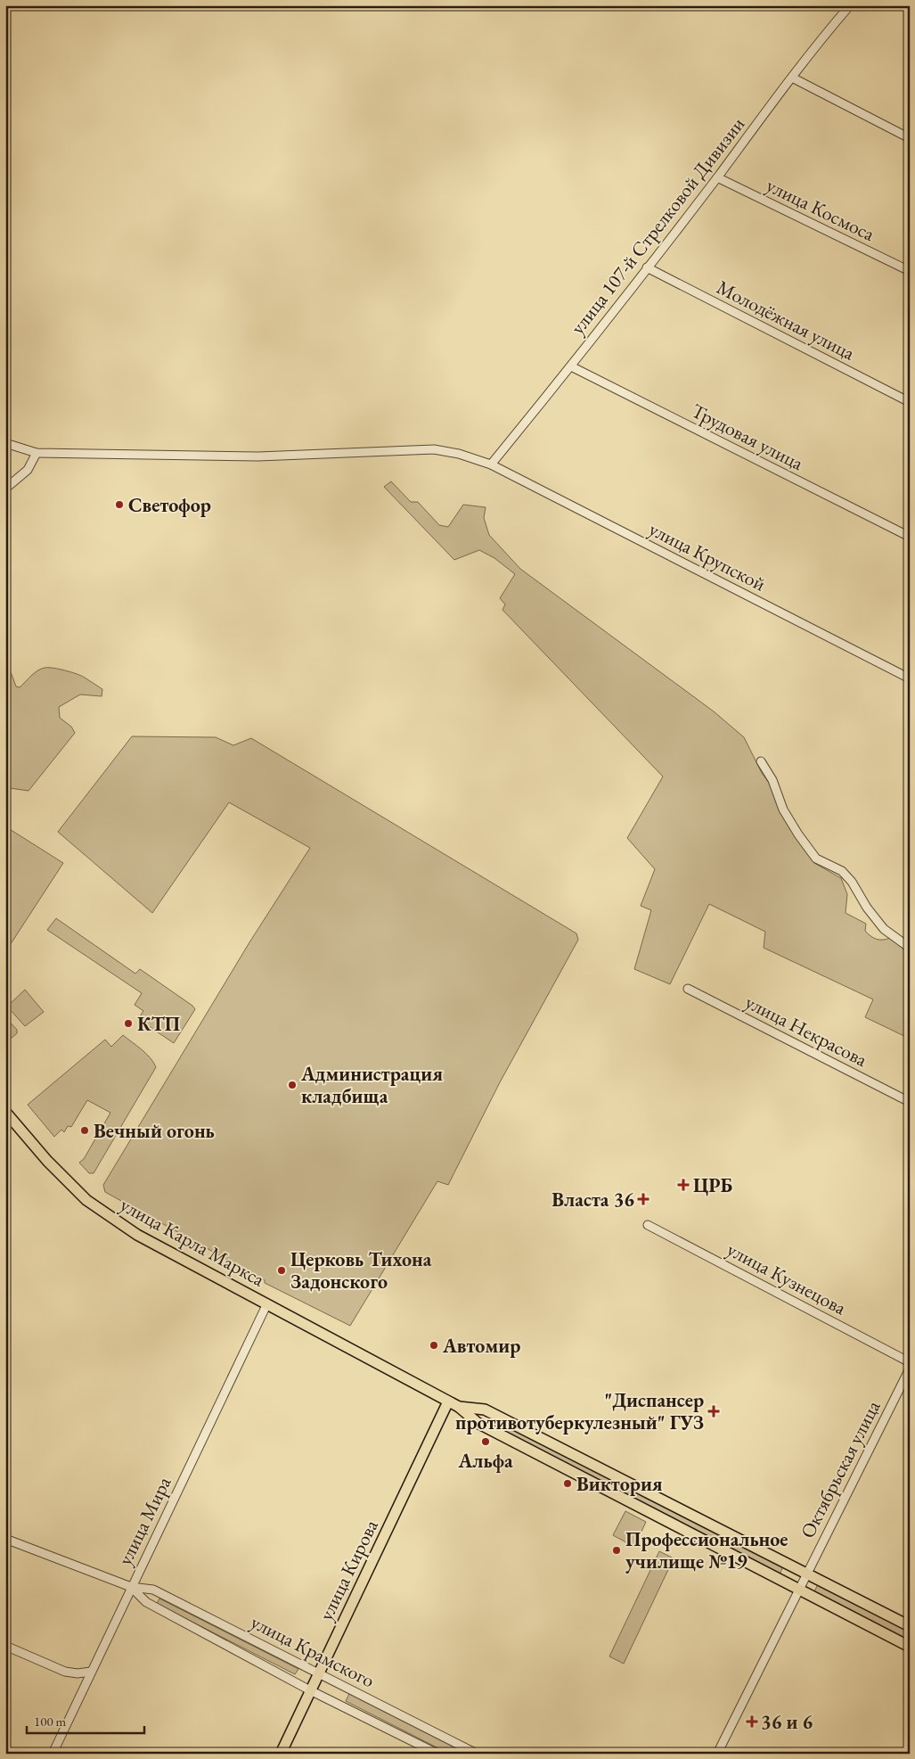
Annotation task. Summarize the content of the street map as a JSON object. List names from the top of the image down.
{
  "streets": {
    "main road": ["улица Карла Маркса", "улица Кирова"],
    "street": [
      "улица Космоса",
      "улица 107-й Стрелковой Дивизии",
      "Молодёжная улица",
      "Трудовая улица",
      "улица Крупской",
      "улица Некрасова",
      "улица Кузнецова",
      "Октябрьская улица",
      "улица Мира",
      "улица Крамского"
    ]
  },
  "crossings": [
    ["улица Космоса", "улица 107-й Стрелковой Дивизии"],
    ["улица 107-й Стрелковой Дивизии", "Молодёжная улица"],
    ["улица 107-й Стрелковой Дивизии", "Трудовая улица"],
    ["улица 107-й Стрелковой Дивизии", "улица Крупской"],
    ["улица Карла Маркса", "Октябрьская улица"],
    ["улица Карла Маркса", "улица Мира"],
    ["улица Карла Маркса", "улица Кирова"],
    ["улица Мира", "улица Крамского"],
    ["улица Кирова", "улица Крамского"]
  ],
  "places": {
    "other": [
      "Светофор",
      "КТП",
      "Администрация кладбища",
      "Вечный огонь",
      "Церковь Тихона Задонского",
      "Автомир",
      "Альфа",
      "Виктория",
      "Профессиональное училище №19"
    ],
    "health": [
      "ЦРБ",
      "Власта 36",
      "\"Диспансер противотуберкулезный\" ГУЗ",
      "36 и 6"
    ]
  },
  "scale_bar": "100 m"
}
